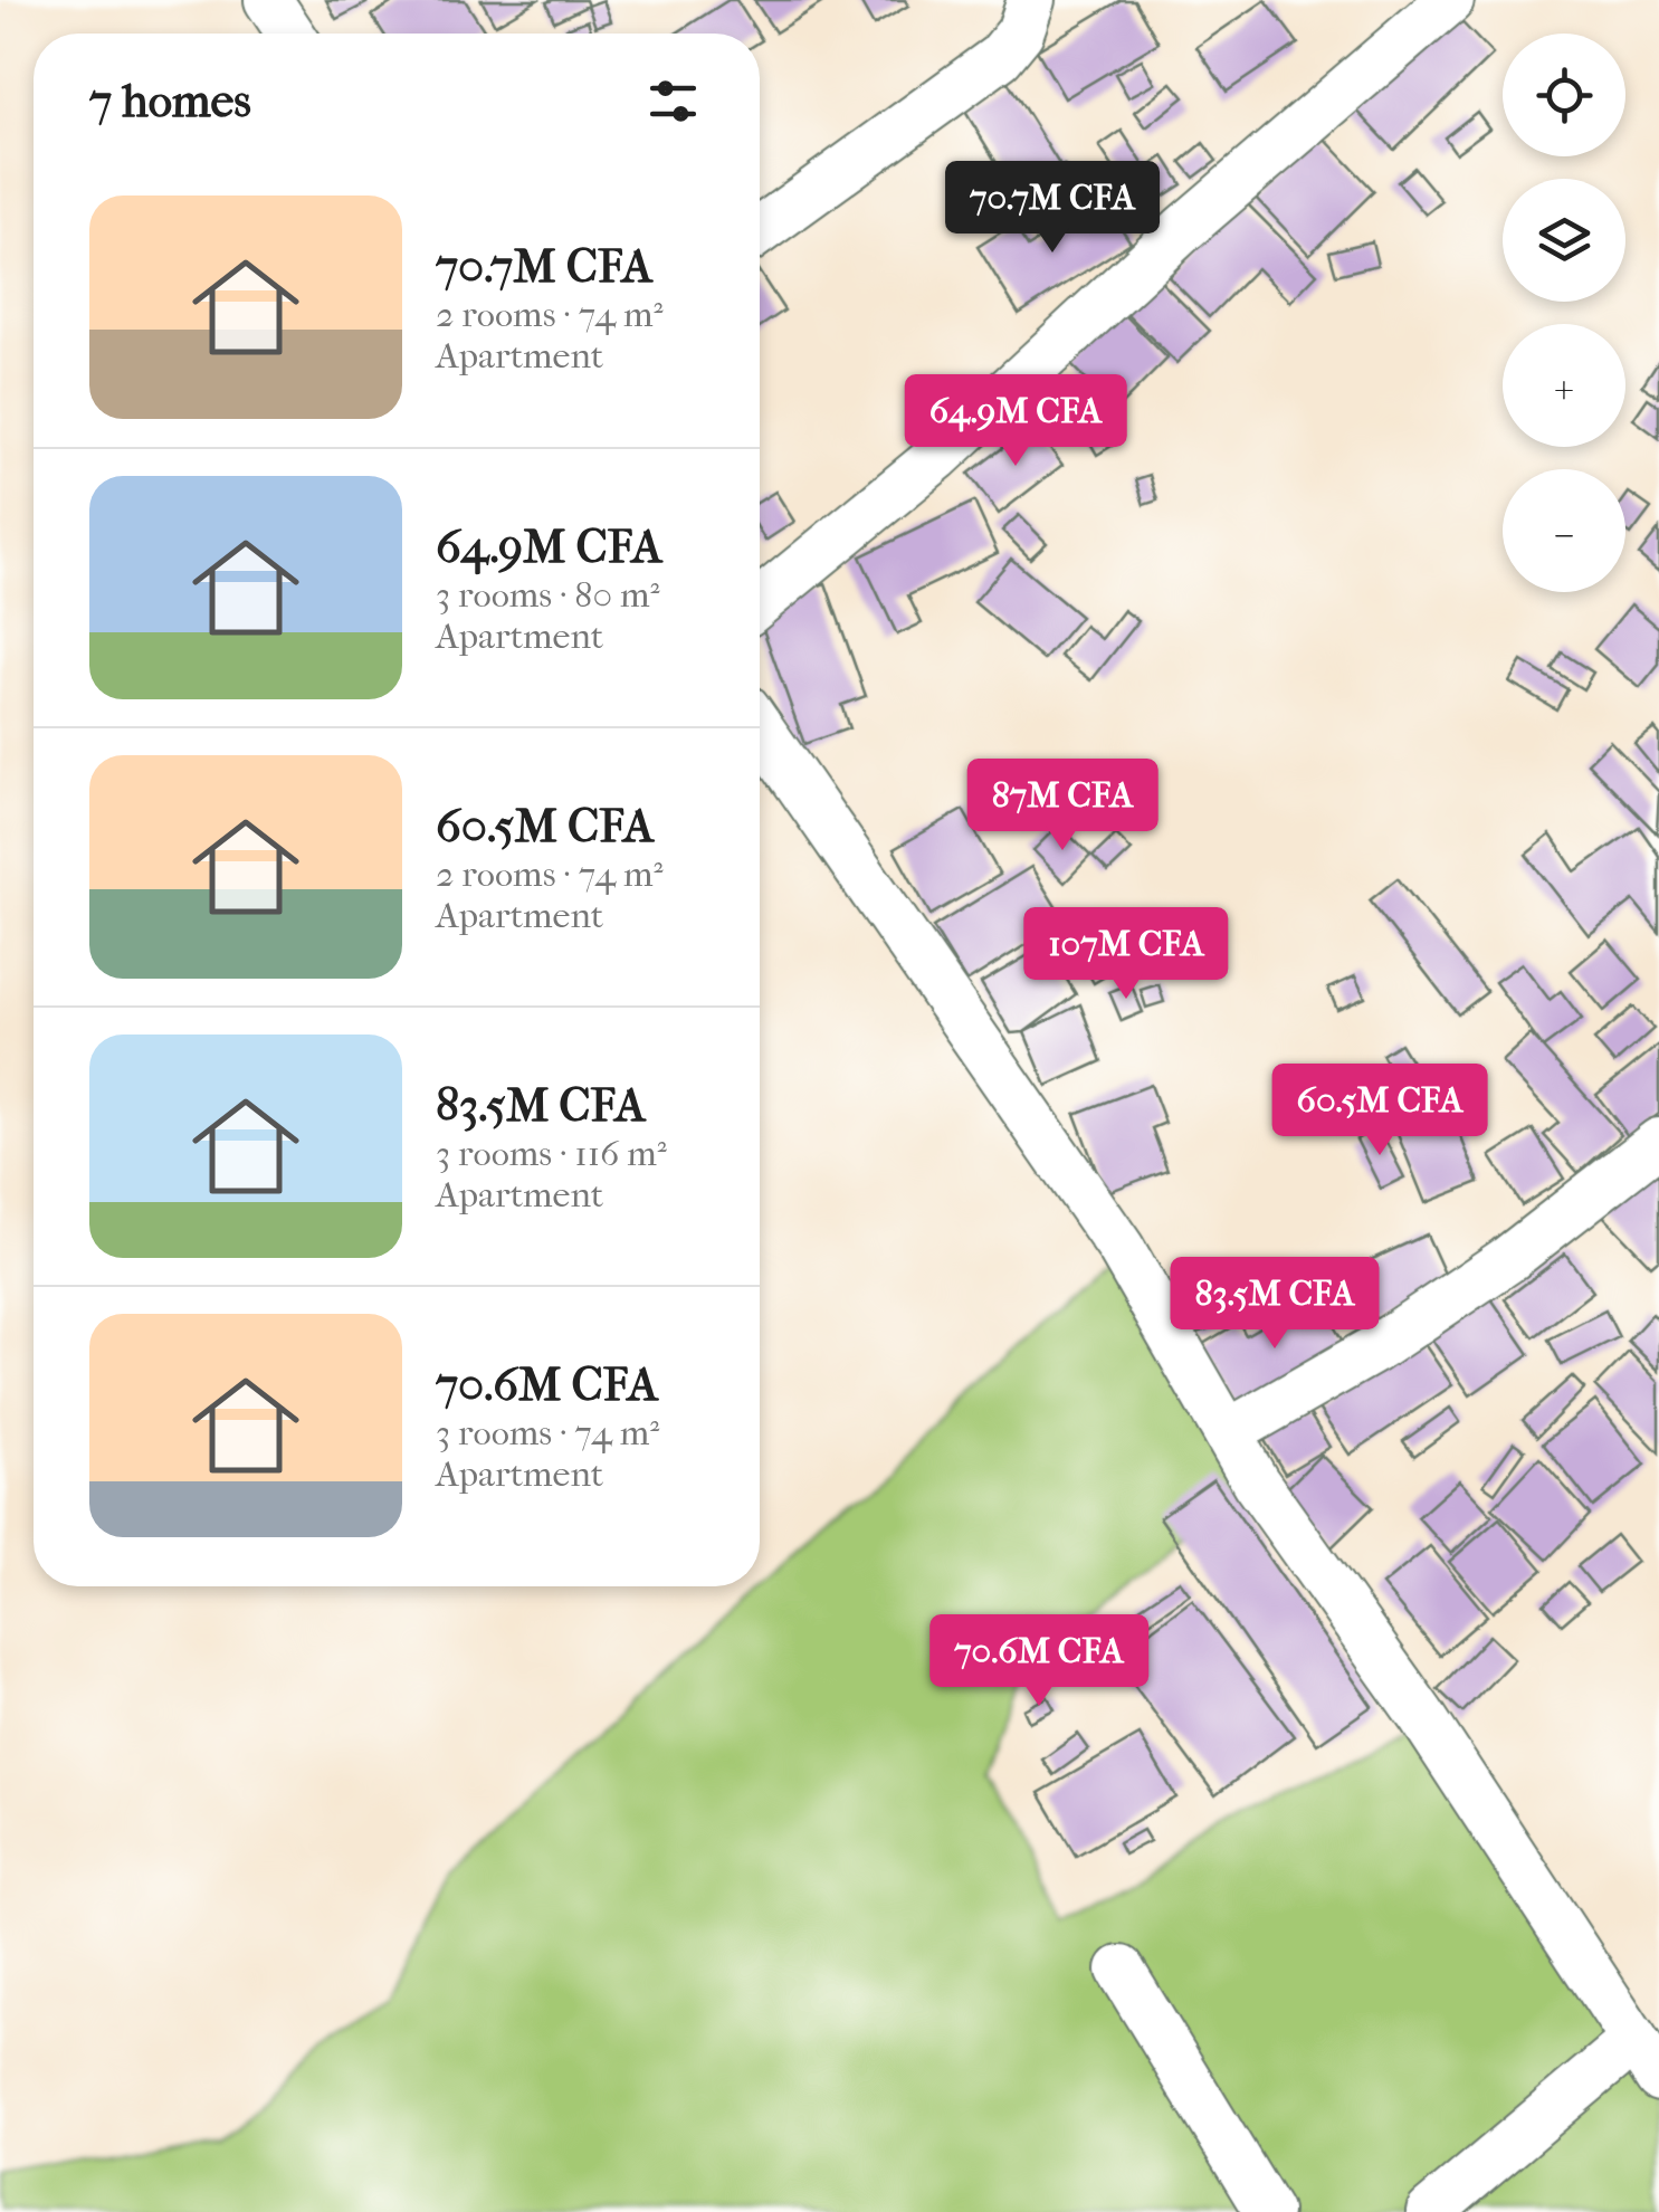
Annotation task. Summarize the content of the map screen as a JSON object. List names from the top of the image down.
{
  "page": {
    "map_buttons": ["+", "−"],
    "heading": "7 homes",
    "price": [
      "70.7M CFA",
      "64.9M CFA",
      "87M CFA",
      "107M CFA",
      "60.5M CFA",
      "83.5M CFA",
      "70.6M CFA"
    ],
    "list": [
      {
        "name": "70.7M CFA",
        "note": "2 rooms · 74 m² · Apartment"
      },
      {
        "name": "64.9M CFA",
        "note": "3 rooms · 80 m² · Apartment"
      },
      {
        "name": "60.5M CFA",
        "note": "2 rooms · 74 m² · Apartment"
      },
      {
        "name": "83.5M CFA",
        "note": "3 rooms · 116 m² · Apartment"
      },
      {
        "name": "70.6M CFA",
        "note": "3 rooms · 74 m² · Apartment"
      }
    ]
  }
}
